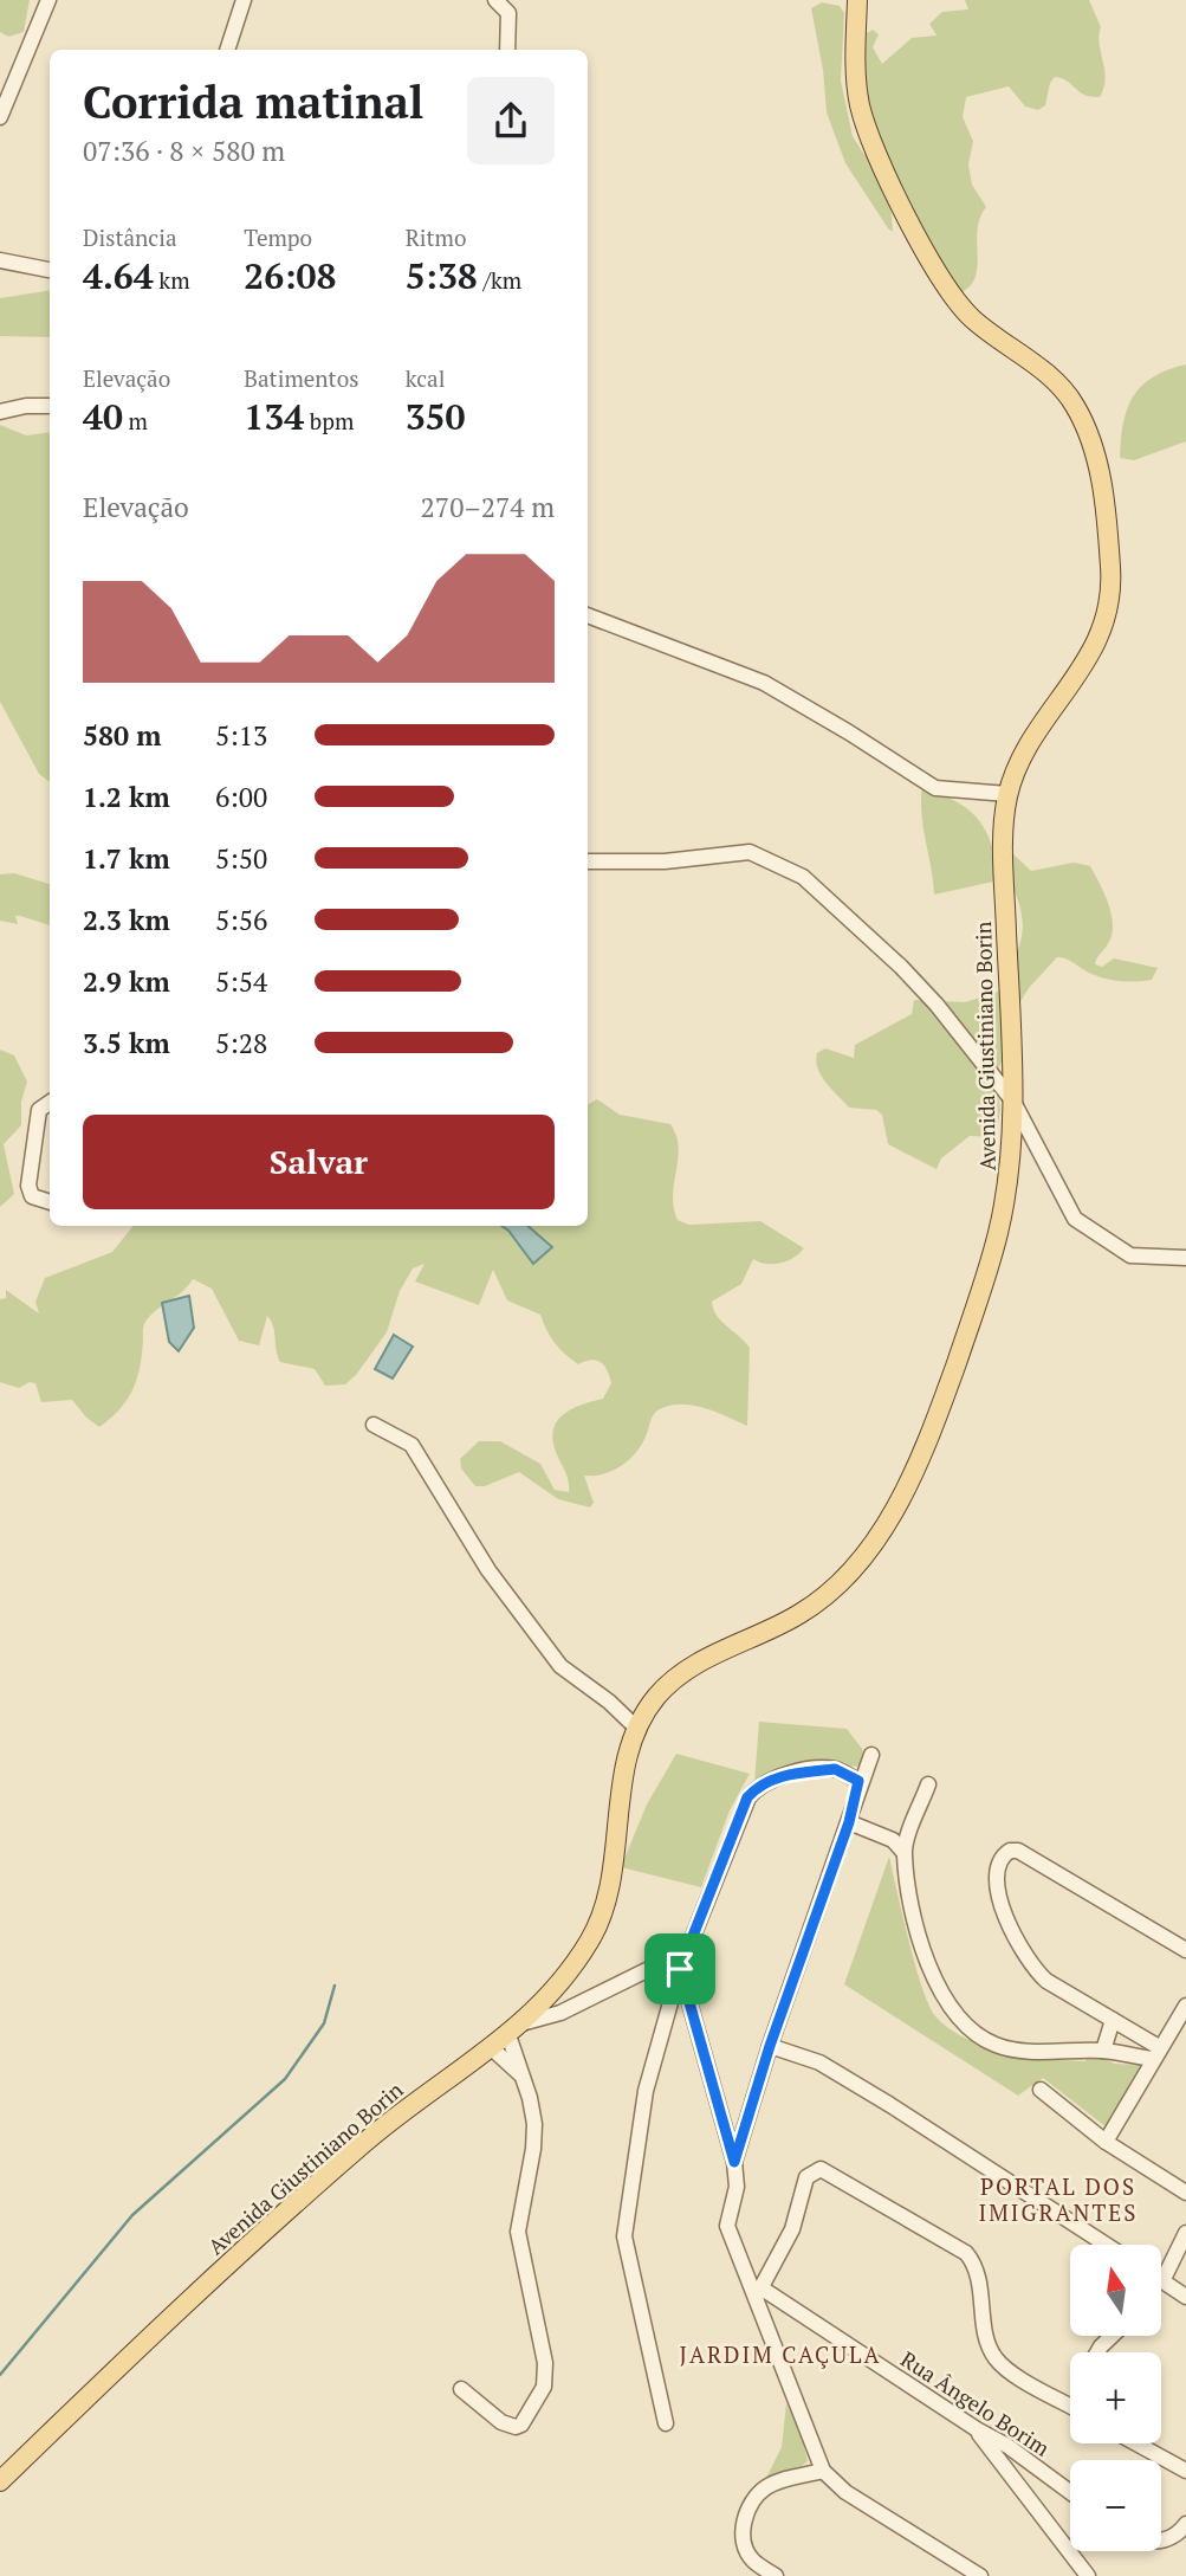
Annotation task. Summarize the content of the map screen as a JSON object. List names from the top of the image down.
{
  "streets": {
    "main road": ["Avenida Giustiniano Borin"],
    "street": ["Rua Ângelo Borim"]
  },
  "districts": ["PORTAL DOS IMIGRANTES", "JARDIM CAÇULA"],
  "north": "top",
  "page": {
    "heading": ["Corrida matinal", "07:36 · 8 × 580 m"],
    "stats": [
      ["Distância", "4.64 km"],
      ["Tempo", "26:08"],
      ["Ritmo", "5:38 /km"],
      ["Elevação", "40 m"],
      ["Batimentos", "134 bpm"],
      ["kcal", "350"]
    ],
    "chart": ["Elevação", "270–274 m"],
    "list": [
      {
        "name": "580 m",
        "note": "5:13"
      },
      {
        "name": "1.2 km",
        "note": "6:00"
      },
      {
        "name": "1.7 km",
        "note": "5:50"
      },
      {
        "name": "2.3 km",
        "note": "5:56"
      },
      {
        "name": "2.9 km",
        "note": "5:54"
      },
      {
        "name": "3.5 km",
        "note": "5:28"
      }
    ],
    "buttons": "Salvar",
    "map_buttons": ["+", "−"]
  }
}
